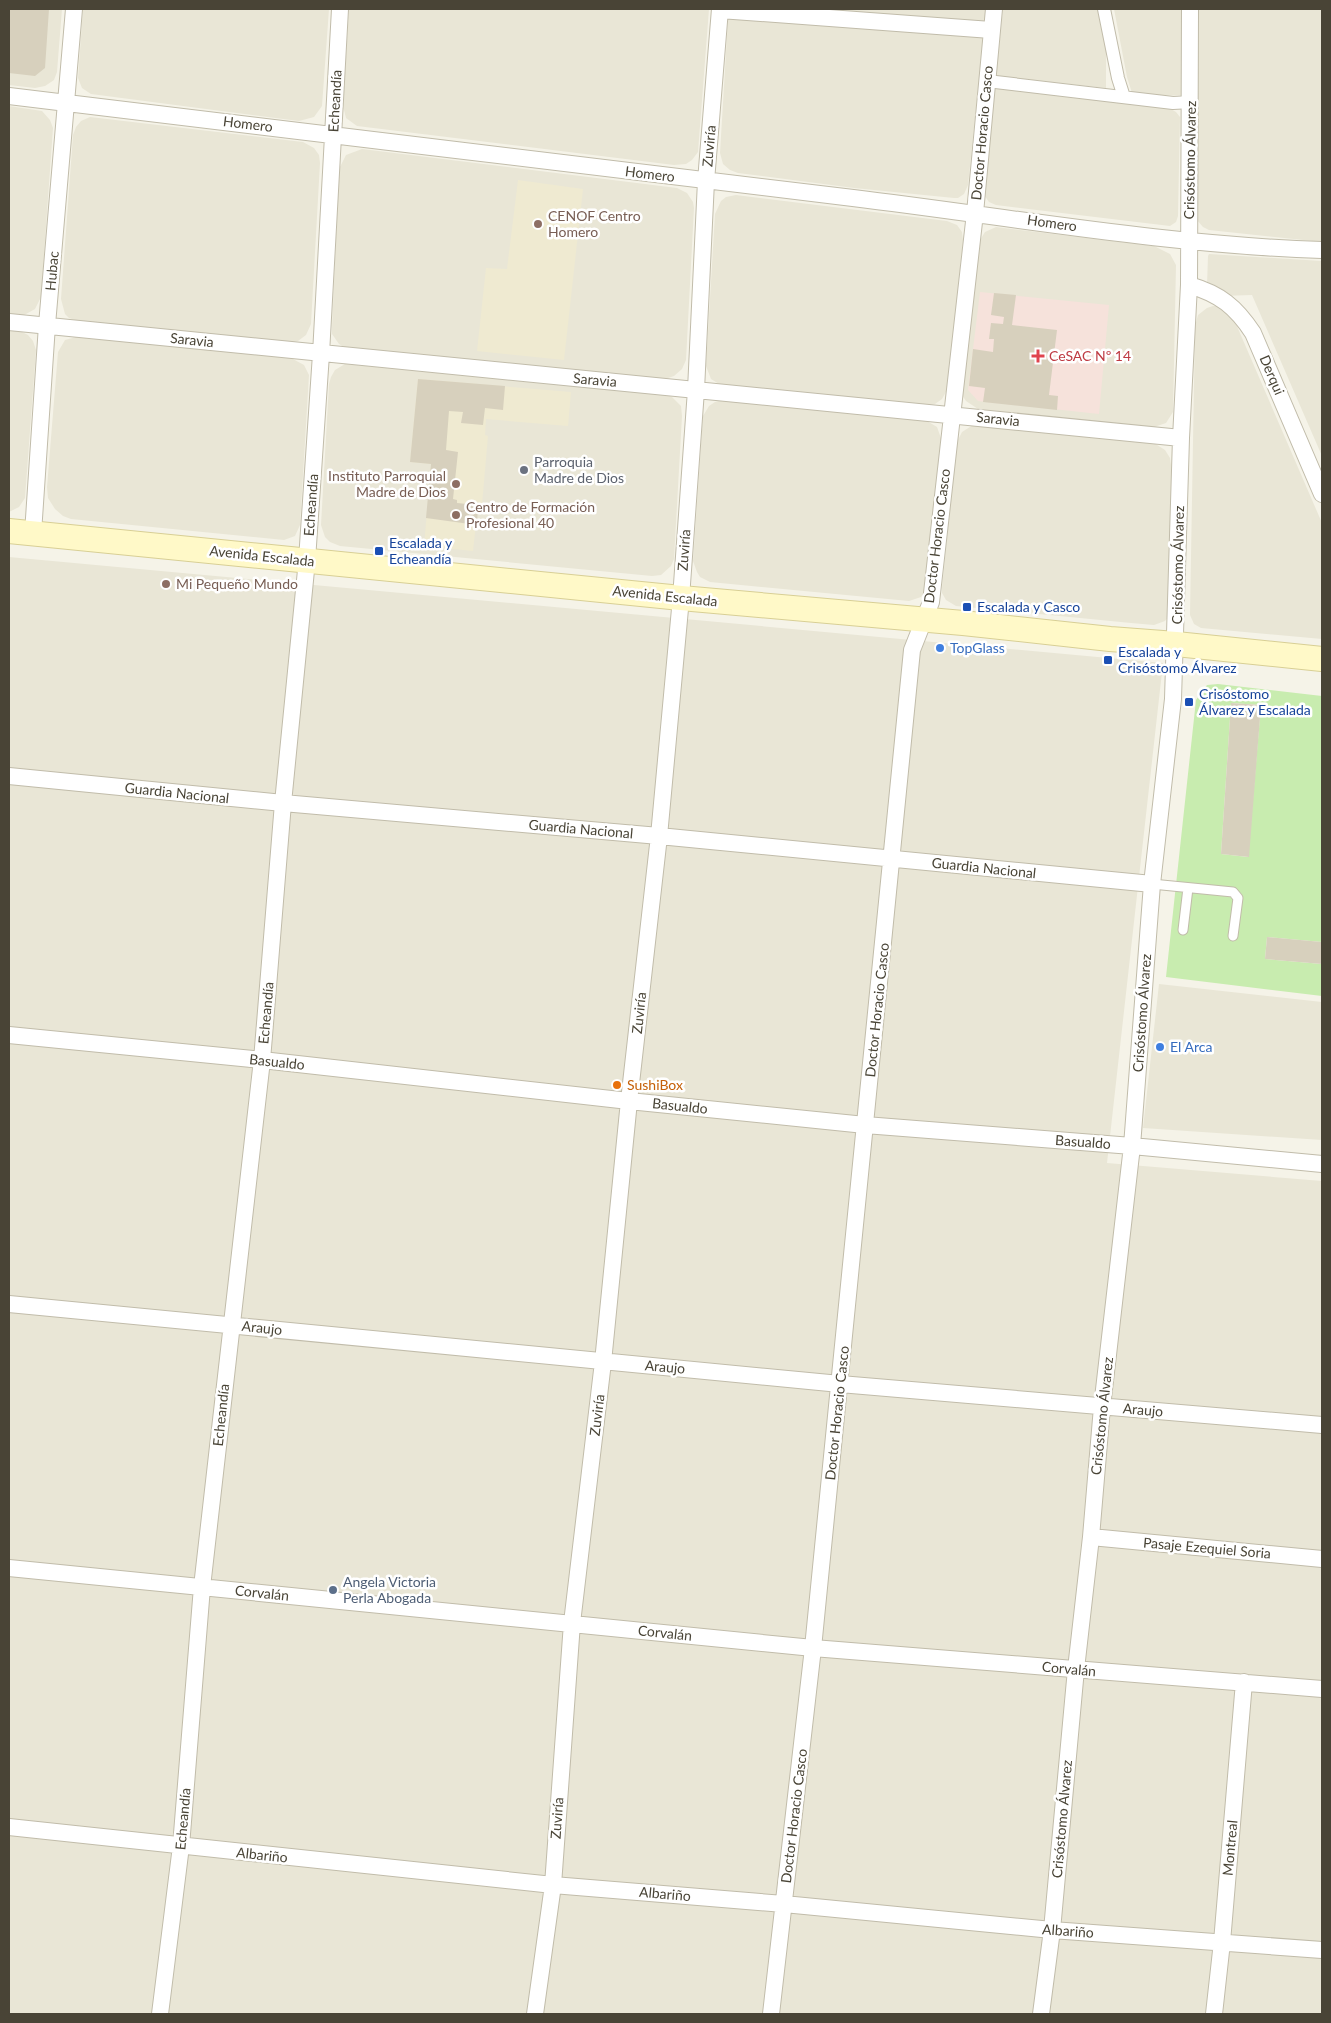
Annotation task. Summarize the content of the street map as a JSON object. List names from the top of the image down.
{
  "streets": {
    "main road": ["Avenida Escalada"],
    "street": [
      "Echeandía",
      "Homero",
      "Doctor Horacio Casco",
      "Zuviría",
      "Crisóstomo Álvarez",
      "Hubac",
      "Saravia",
      "Derqui",
      "Guardia Nacional",
      "Basualdo",
      "Araujo",
      "Pasaje Ezequiel Soria",
      "Corvalán",
      "Montreal",
      "Albariño"
    ]
  },
  "crossings": [
    ["Echeandía", "Homero"],
    ["Echeandía", "Saravia"],
    ["Echeandía", "Avenida Escalada"],
    ["Echeandía", "Guardia Nacional"],
    ["Echeandía", "Basualdo"],
    ["Echeandía", "Araujo"],
    ["Echeandía", "Corvalán"],
    ["Echeandía", "Albariño"],
    ["Homero", "Doctor Horacio Casco"],
    ["Homero", "Zuviría"],
    ["Homero", "Crisóstomo Álvarez"],
    ["Homero", "Hubac"],
    ["Doctor Horacio Casco", "Saravia"],
    ["Doctor Horacio Casco", "Avenida Escalada"],
    ["Doctor Horacio Casco", "Guardia Nacional"],
    ["Doctor Horacio Casco", "Basualdo"],
    ["Doctor Horacio Casco", "Araujo"],
    ["Doctor Horacio Casco", "Corvalán"],
    ["Doctor Horacio Casco", "Albariño"],
    ["Zuviría", "Saravia"],
    ["Zuviría", "Avenida Escalada"],
    ["Zuviría", "Guardia Nacional"],
    ["Zuviría", "Basualdo"],
    ["Zuviría", "Araujo"],
    ["Zuviría", "Corvalán"],
    ["Zuviría", "Albariño"],
    ["Crisóstomo Álvarez", "Saravia"],
    ["Crisóstomo Álvarez", "Derqui"],
    ["Crisóstomo Álvarez", "Avenida Escalada"],
    ["Crisóstomo Álvarez", "Guardia Nacional"],
    ["Crisóstomo Álvarez", "Basualdo"],
    ["Crisóstomo Álvarez", "Araujo"],
    ["Crisóstomo Álvarez", "Pasaje Ezequiel Soria"],
    ["Crisóstomo Álvarez", "Corvalán"],
    ["Crisóstomo Álvarez", "Albariño"],
    ["Hubac", "Saravia"],
    ["Hubac", "Avenida Escalada"],
    ["Corvalán", "Montreal"],
    ["Montreal", "Albariño"]
  ],
  "places": {
    "other": [
      "CENOF Centro Homero",
      "Parroquia Madre de Dios",
      "Instituto Parroquial Madre de Dios",
      "Centro de Formación Profesional 40",
      "Mi Pequeño Mundo",
      "TopGlass",
      "El Arca",
      "SushiBox",
      "Angela Victoria Perla Abogada"
    ],
    "health": ["CeSAC Nº 14"],
    "transit": [
      "Escalada y Echeandía",
      "Escalada y Casco",
      "Escalada y Crisóstomo Álvarez",
      "Crisóstomo Álvarez y Escalada"
    ]
  }
}
